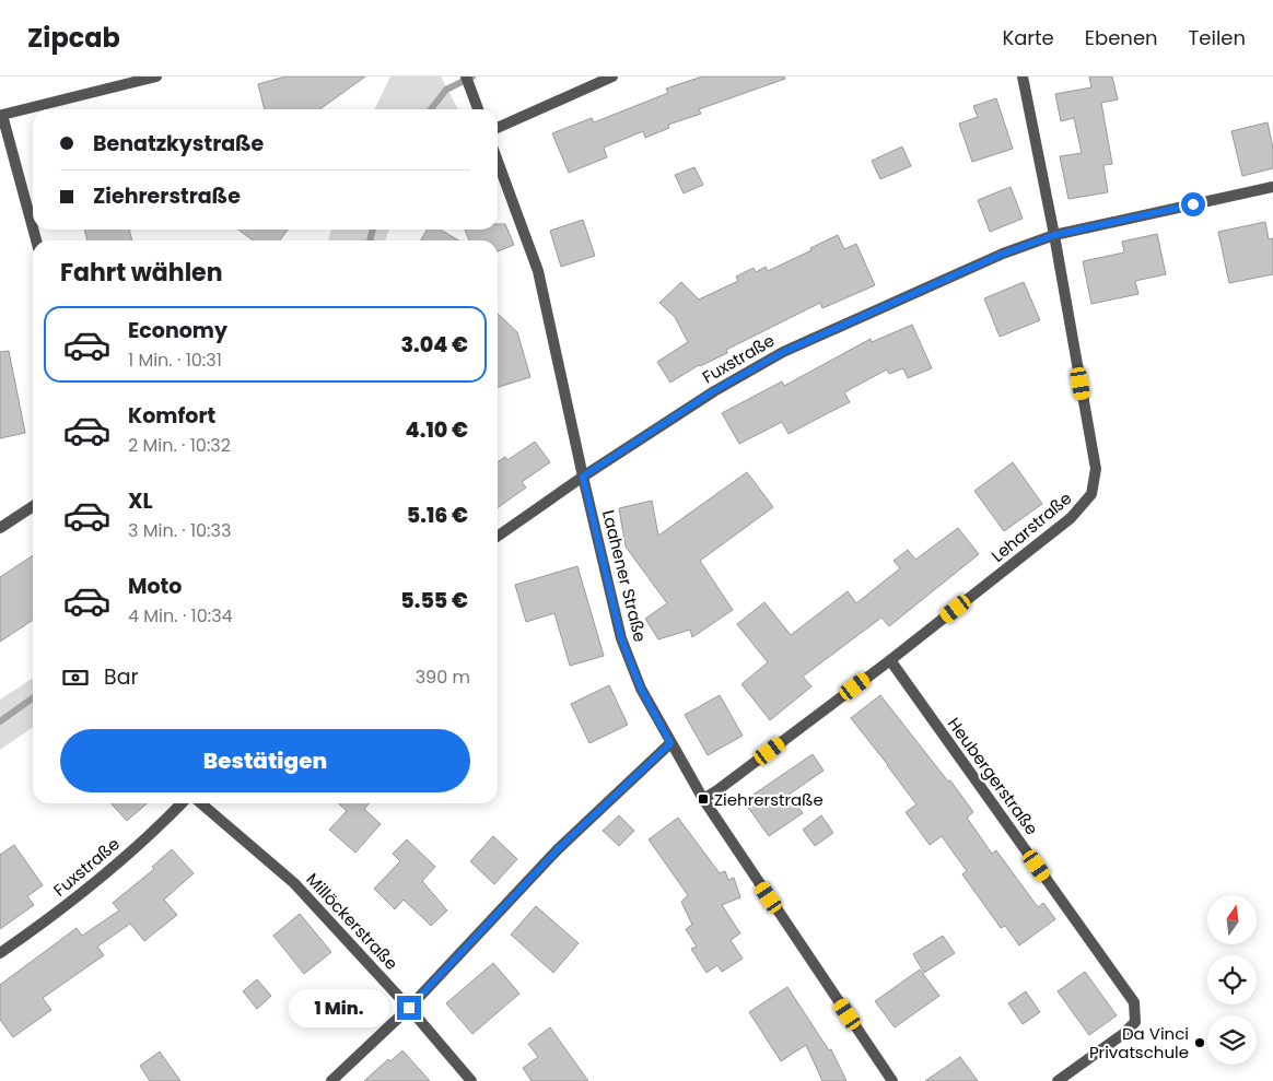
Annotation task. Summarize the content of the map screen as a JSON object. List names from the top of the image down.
{
  "streets": {
    "street": [
      "Fuxstraße",
      "Leharstraße",
      "Laahener Straße",
      "Heubergerstraße",
      "Millöckerstraße"
    ]
  },
  "crossings": [
    ["Fuxstraße", "Leharstraße"],
    ["Fuxstraße", "Laahener Straße"],
    ["Leharstraße", "Laahener Straße"],
    ["Leharstraße", "Heubergerstraße"]
  ],
  "places": {
    "transit": ["Ziehrerstraße"],
    "other": ["Da Vinci Privatschule"]
  },
  "north": "top",
  "page": {
    "header": "Zipcab",
    "nav": ["Karte", "Ebenen", "Teilen"],
    "banner": ["Benatzkystraße", "Ziehrerstraße"],
    "heading": "Fahrt wählen",
    "list": [
      {
        "name": "Economy",
        "note": "1 Min. · 10:31",
        "value": "3.04 €"
      },
      {
        "name": "Komfort",
        "note": "2 Min. · 10:32",
        "value": "4.10 €"
      },
      {
        "name": "XL",
        "note": "3 Min. · 10:33",
        "value": "5.16 €"
      },
      {
        "name": "Moto",
        "note": "4 Min. · 10:34",
        "value": "5.55 €"
      }
    ],
    "pay": ["Bar", "390 m"],
    "buttons": "Bestätigen",
    "bubble": "1 Min."
  }
}
